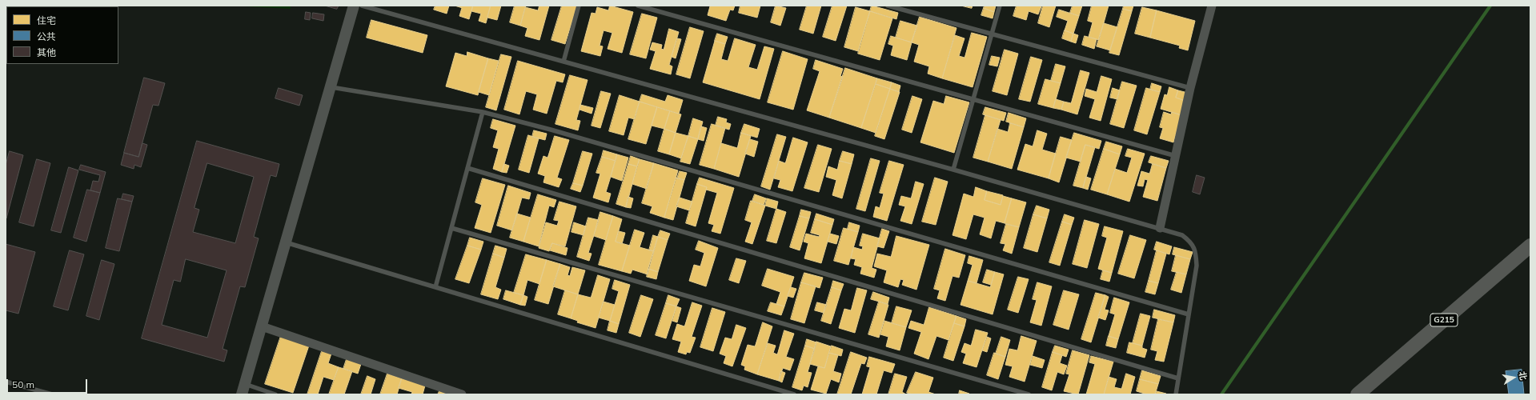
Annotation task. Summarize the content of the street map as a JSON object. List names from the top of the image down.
{
  "streets": {
    "highway": ["G215"]
  },
  "legend": ["住宅", "公共", "其他"],
  "scale_bar": "50 m",
  "north": "right"
}
